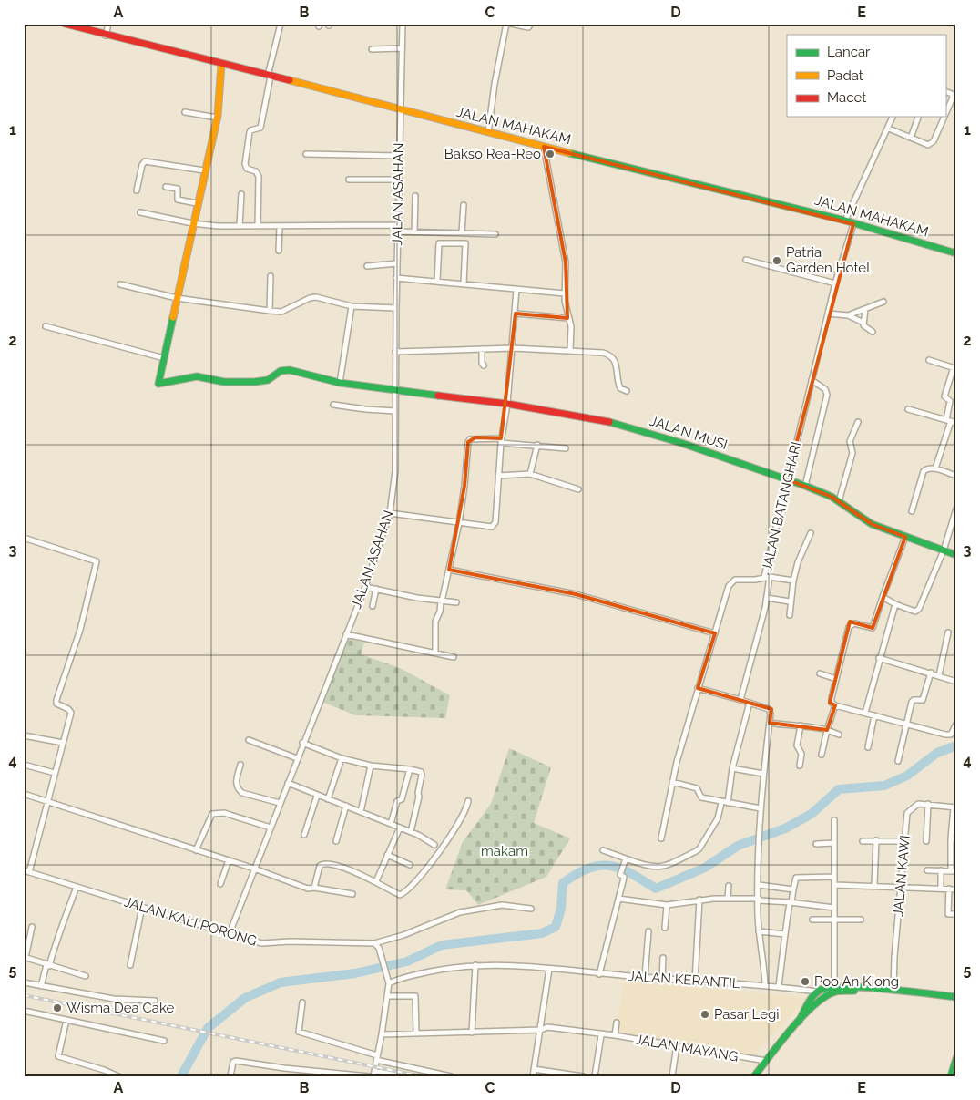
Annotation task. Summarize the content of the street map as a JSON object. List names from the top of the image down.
{
  "streets": {
    "main road": ["JALAN MAHAKAM", "JALAN MUSI"],
    "street": [
      "JALAN ASAHAN",
      "JALAN BATANGHARI",
      "JALAN KAWI",
      "JALAN KALI PORONG",
      "JALAN KERANTIL",
      "JALAN MAYANG"
    ]
  },
  "crossings": [
    ["JALAN MAHAKAM", "JALAN ASAHAN"],
    ["JALAN MAHAKAM", "JALAN BATANGHARI"],
    ["JALAN ASAHAN", "JALAN MUSI"],
    ["JALAN ASAHAN", "JALAN KALI PORONG"],
    ["JALAN MUSI", "JALAN BATANGHARI"]
  ],
  "parks": ["makam"],
  "places": [
    "Bakso Rea-Reo",
    "Patria Garden Hotel",
    "Poo An Kiong",
    "Wisma Dea Cake",
    "Pasar Legi"
  ],
  "legend": ["Lancar", "Padat", "Macet"],
  "grid": {
    "columns": [
      "A",
      "B",
      "C",
      "D",
      "E"
    ],
    "rows": [
      "1",
      "2",
      "3",
      "4",
      "5"
    ]
  }
}
